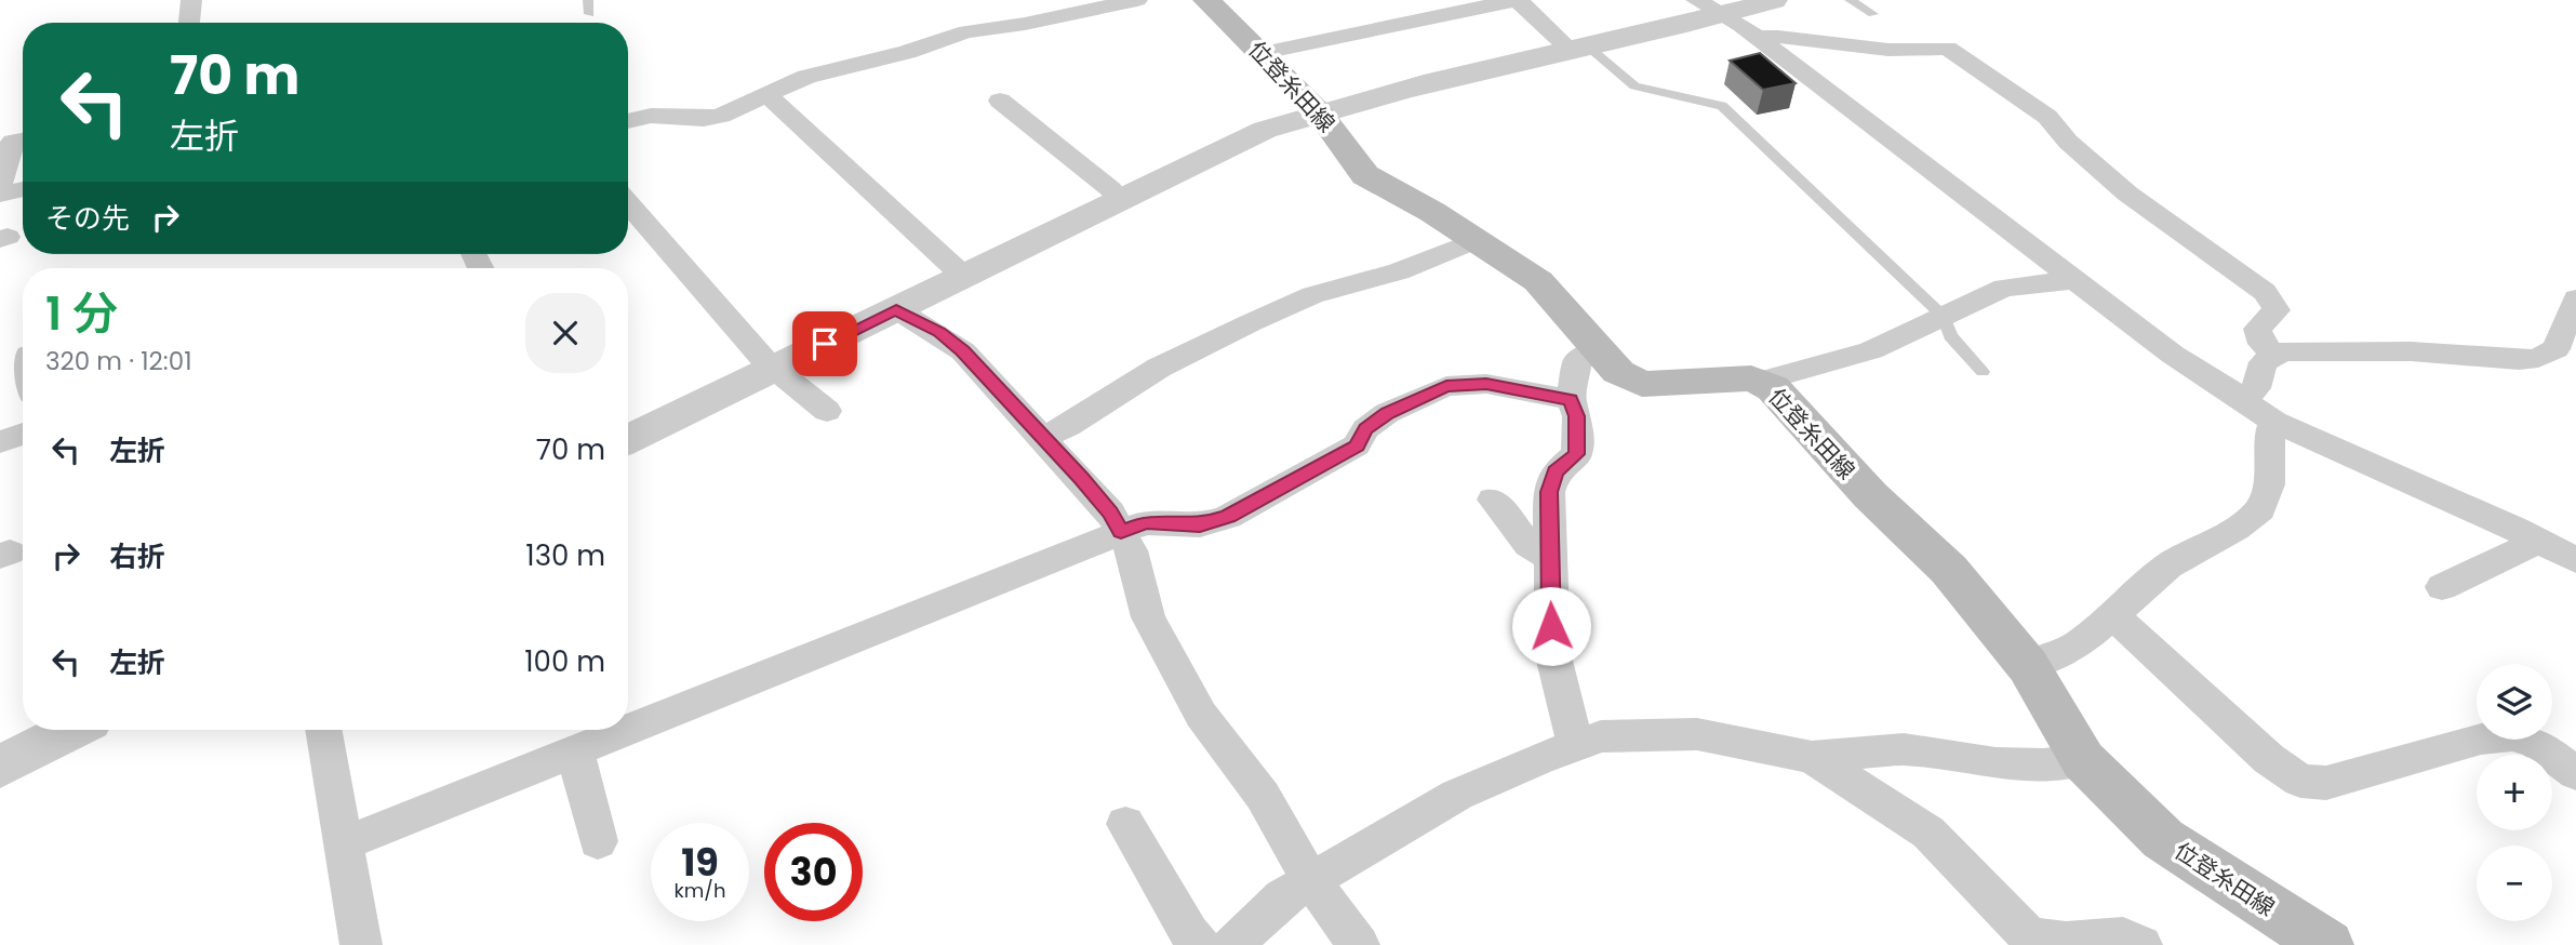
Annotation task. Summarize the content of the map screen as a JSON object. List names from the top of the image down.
{
  "streets": {
    "main road": ["位登糸田線"]
  },
  "page": {
    "turn": ["70 m", "左折"],
    "then": "その先",
    "heading": ["1 分", "320 m · 12:01"],
    "list": [
      {
        "name": "左折",
        "value": "70 m"
      },
      {
        "name": "右折",
        "value": "130 m"
      },
      {
        "name": "左折",
        "value": "100 m"
      }
    ],
    "map_buttons": ["+", "−"],
    "speed": "19 km/h",
    "limit": "30"
  }
}
